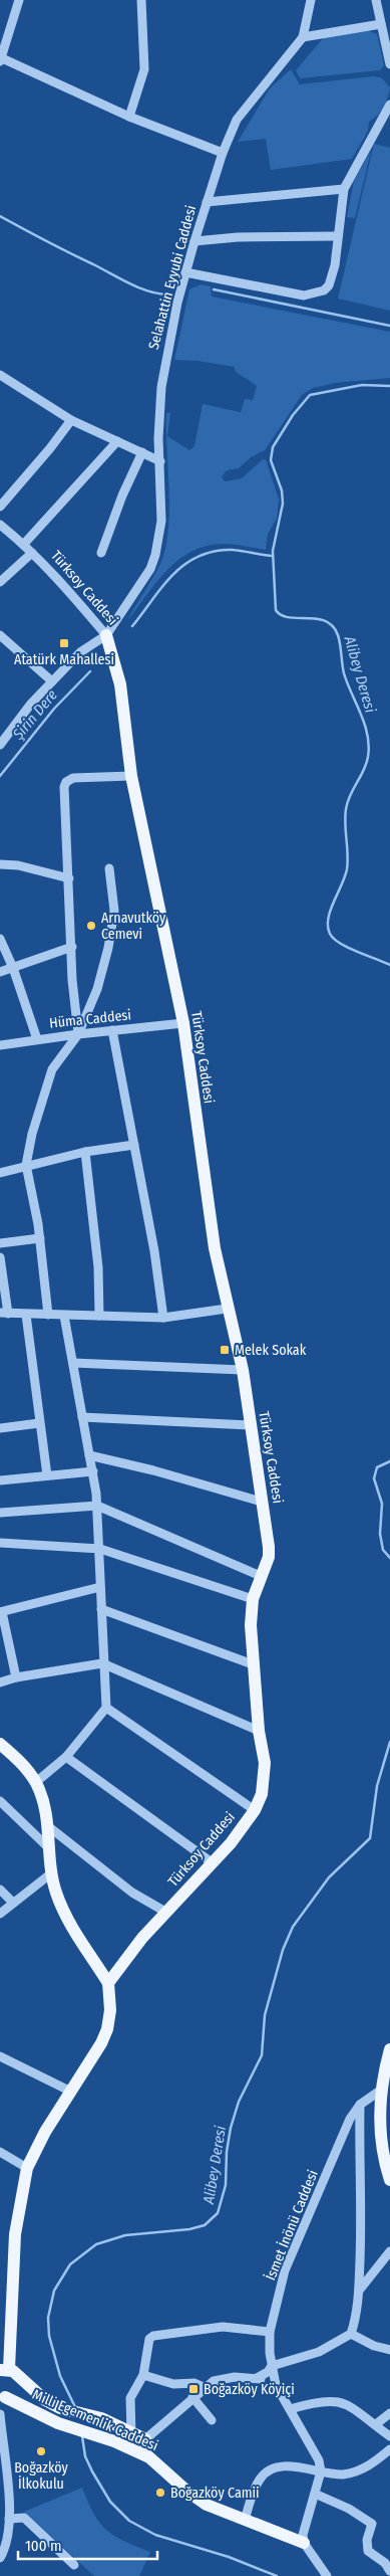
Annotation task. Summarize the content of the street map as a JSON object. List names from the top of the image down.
{
  "streets": {
    "main road": ["Türksoy Caddesi", "Milli Egemenlik Caddesi"],
    "street": ["Selahattin Eyyubi Caddesi", "Hüma Caddesi", "İsmet İnönü Caddesi"]
  },
  "crossings": [
    ["Selahattin Eyyubi Caddesi", "Türksoy Caddesi"],
    ["Türksoy Caddesi", "Hüma Caddesi"]
  ],
  "water": ["Alibey Deresi", "Şirin Dere"],
  "places": {
    "transit": ["Atatürk Mahallesi", "Melek Sokak", "Boğazköy Köyiçi"],
    "other": ["Arnavutköy Cemevi", "Boğazköy İlkokulu", "Boğazköy Camii"]
  },
  "scale_bar": "100 m"
}
